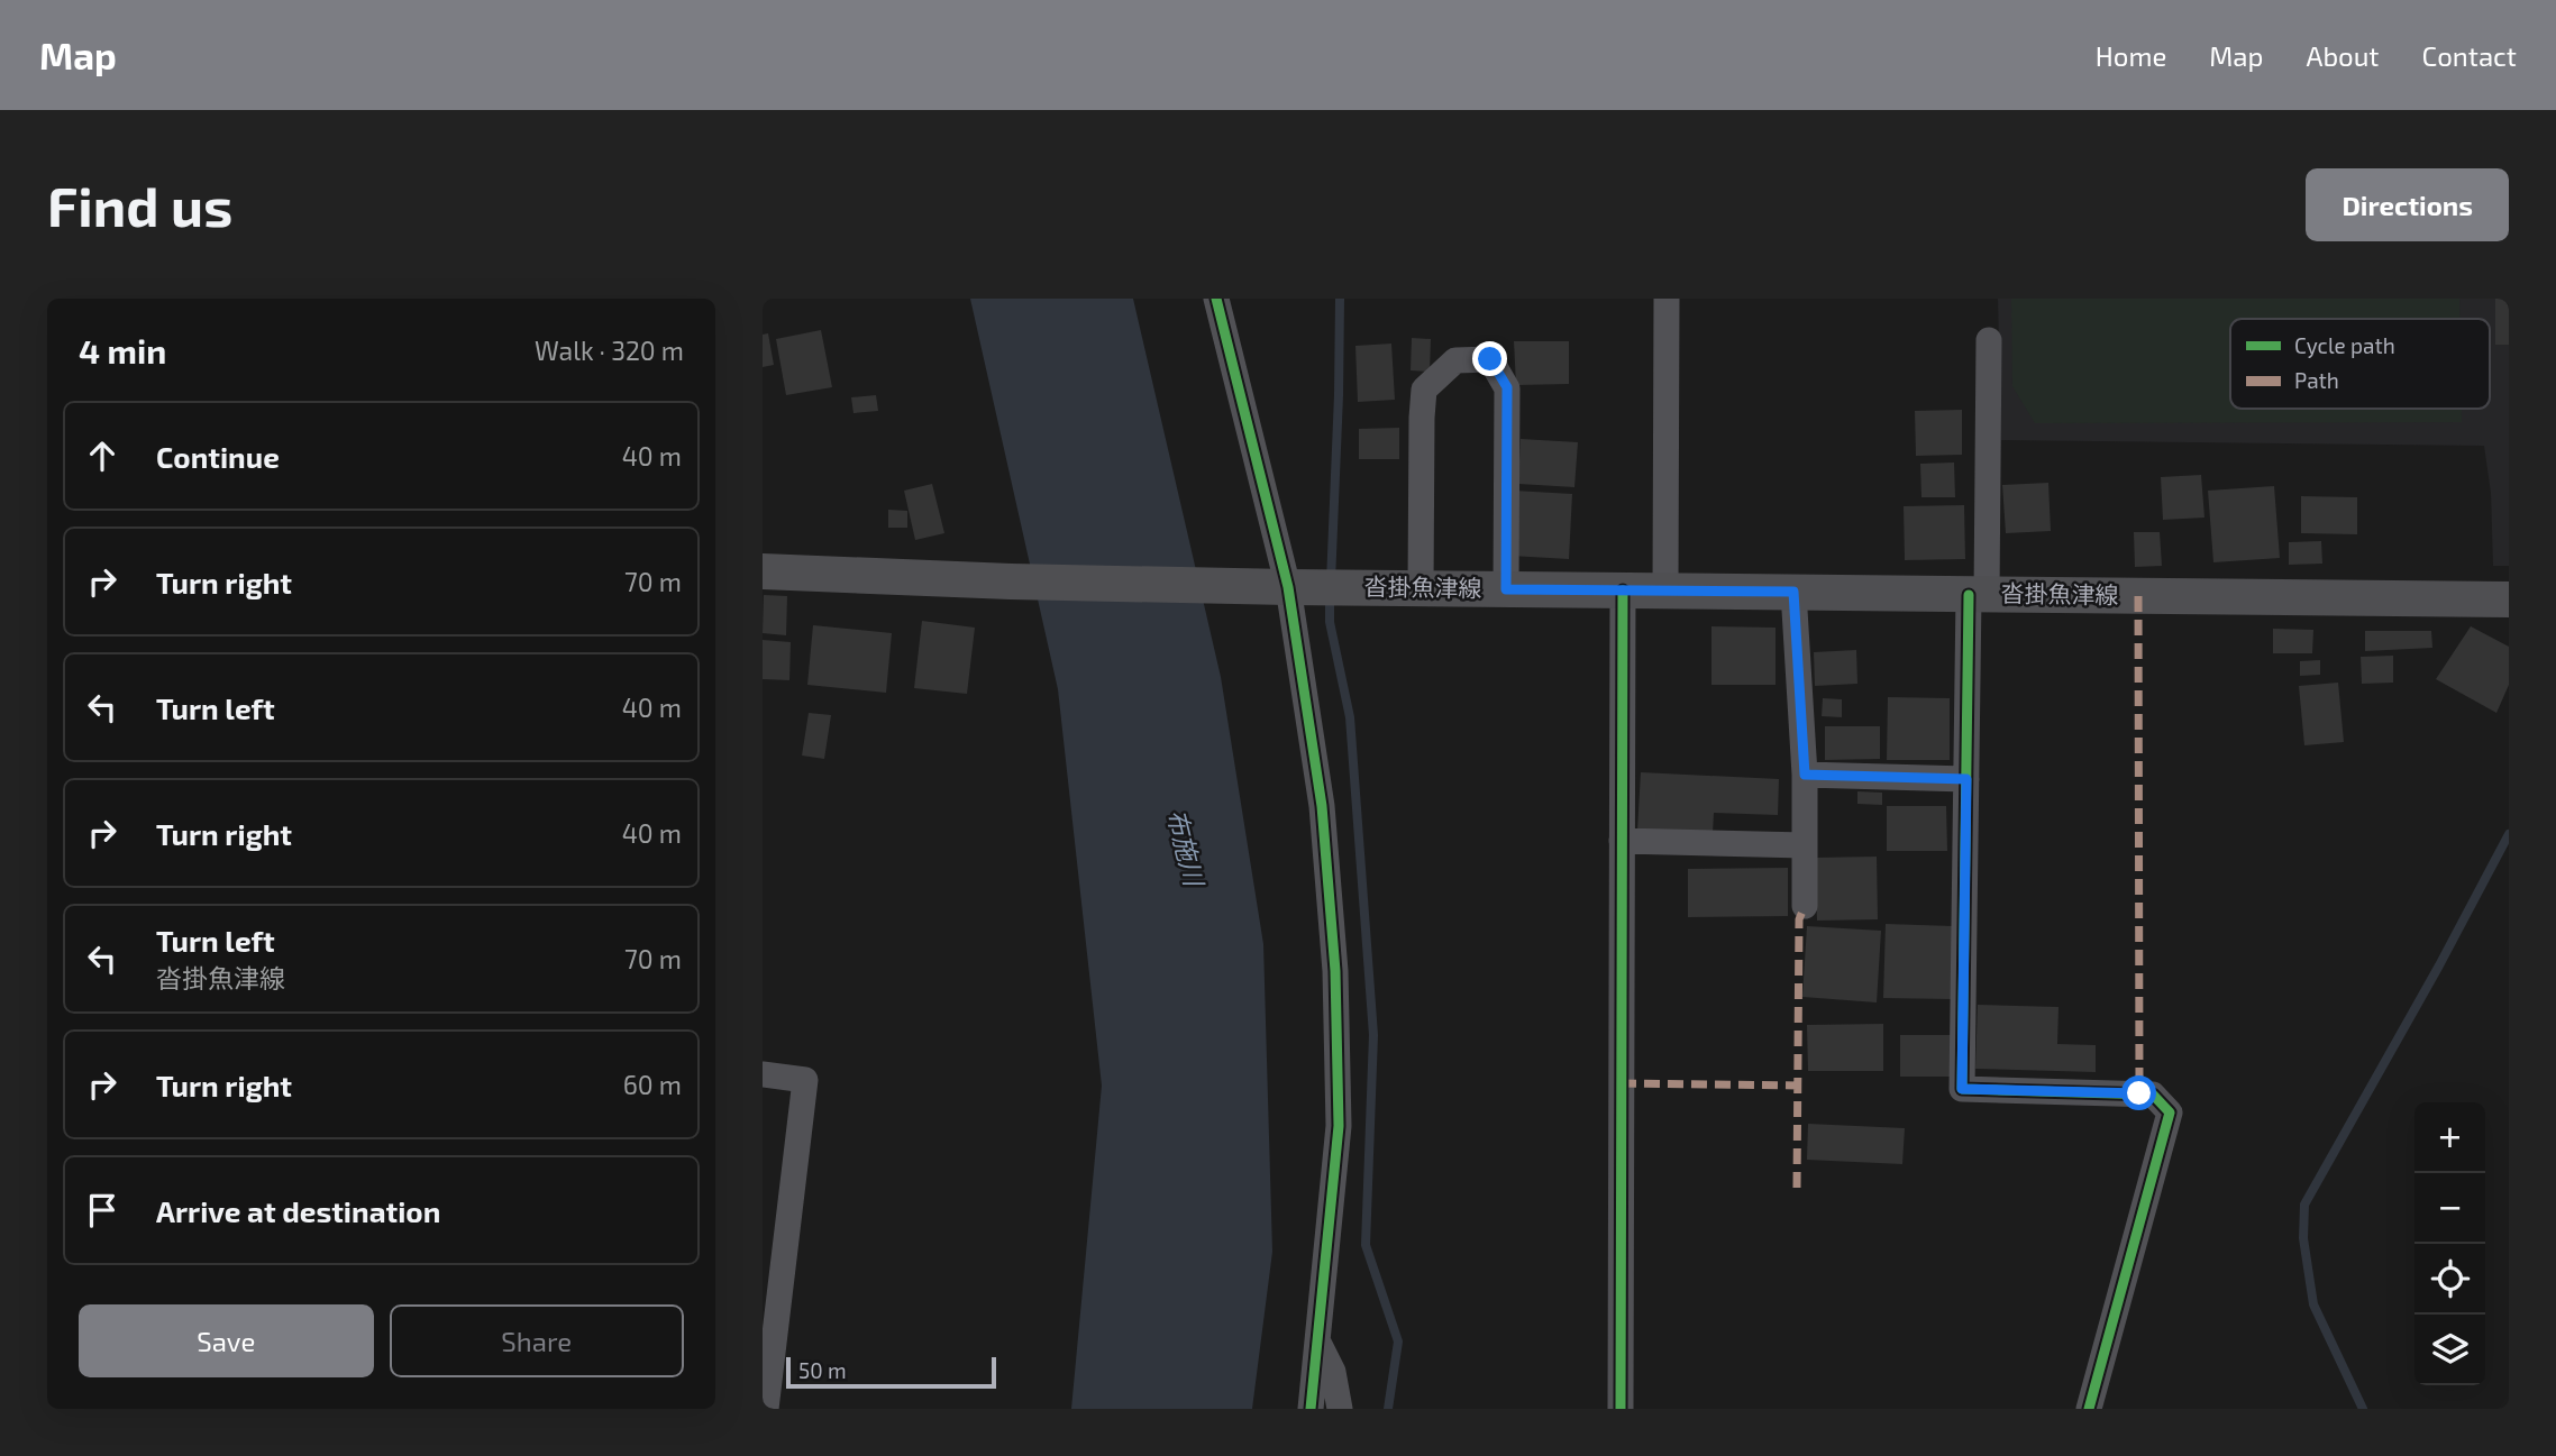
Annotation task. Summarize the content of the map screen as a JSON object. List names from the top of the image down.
{
  "streets": {
    "main road": ["沓掛魚津線"]
  },
  "water": ["布施川"],
  "legend": ["Cycle path", "Path"],
  "scale_bar": "50 m",
  "page": {
    "header": "Map",
    "nav": [
      "Home",
      "Map",
      "About",
      "Contact"
    ],
    "buttons": [
      "Directions",
      ["Save", "Share"]
    ],
    "title": "Find us",
    "heading": ["4 min", "Walk · 320 m"],
    "list": [
      ["Continue", "40 m"],
      ["Turn right", "70 m"],
      ["Turn left", "40 m"],
      ["Turn right", "40 m"],
      ["Turn left", "沓掛魚津線", "70 m"],
      ["Turn right", "60 m"],
      "Arrive at destination"
    ],
    "map_buttons": ["+", "−"],
    "scale": "50 m"
  }
}
